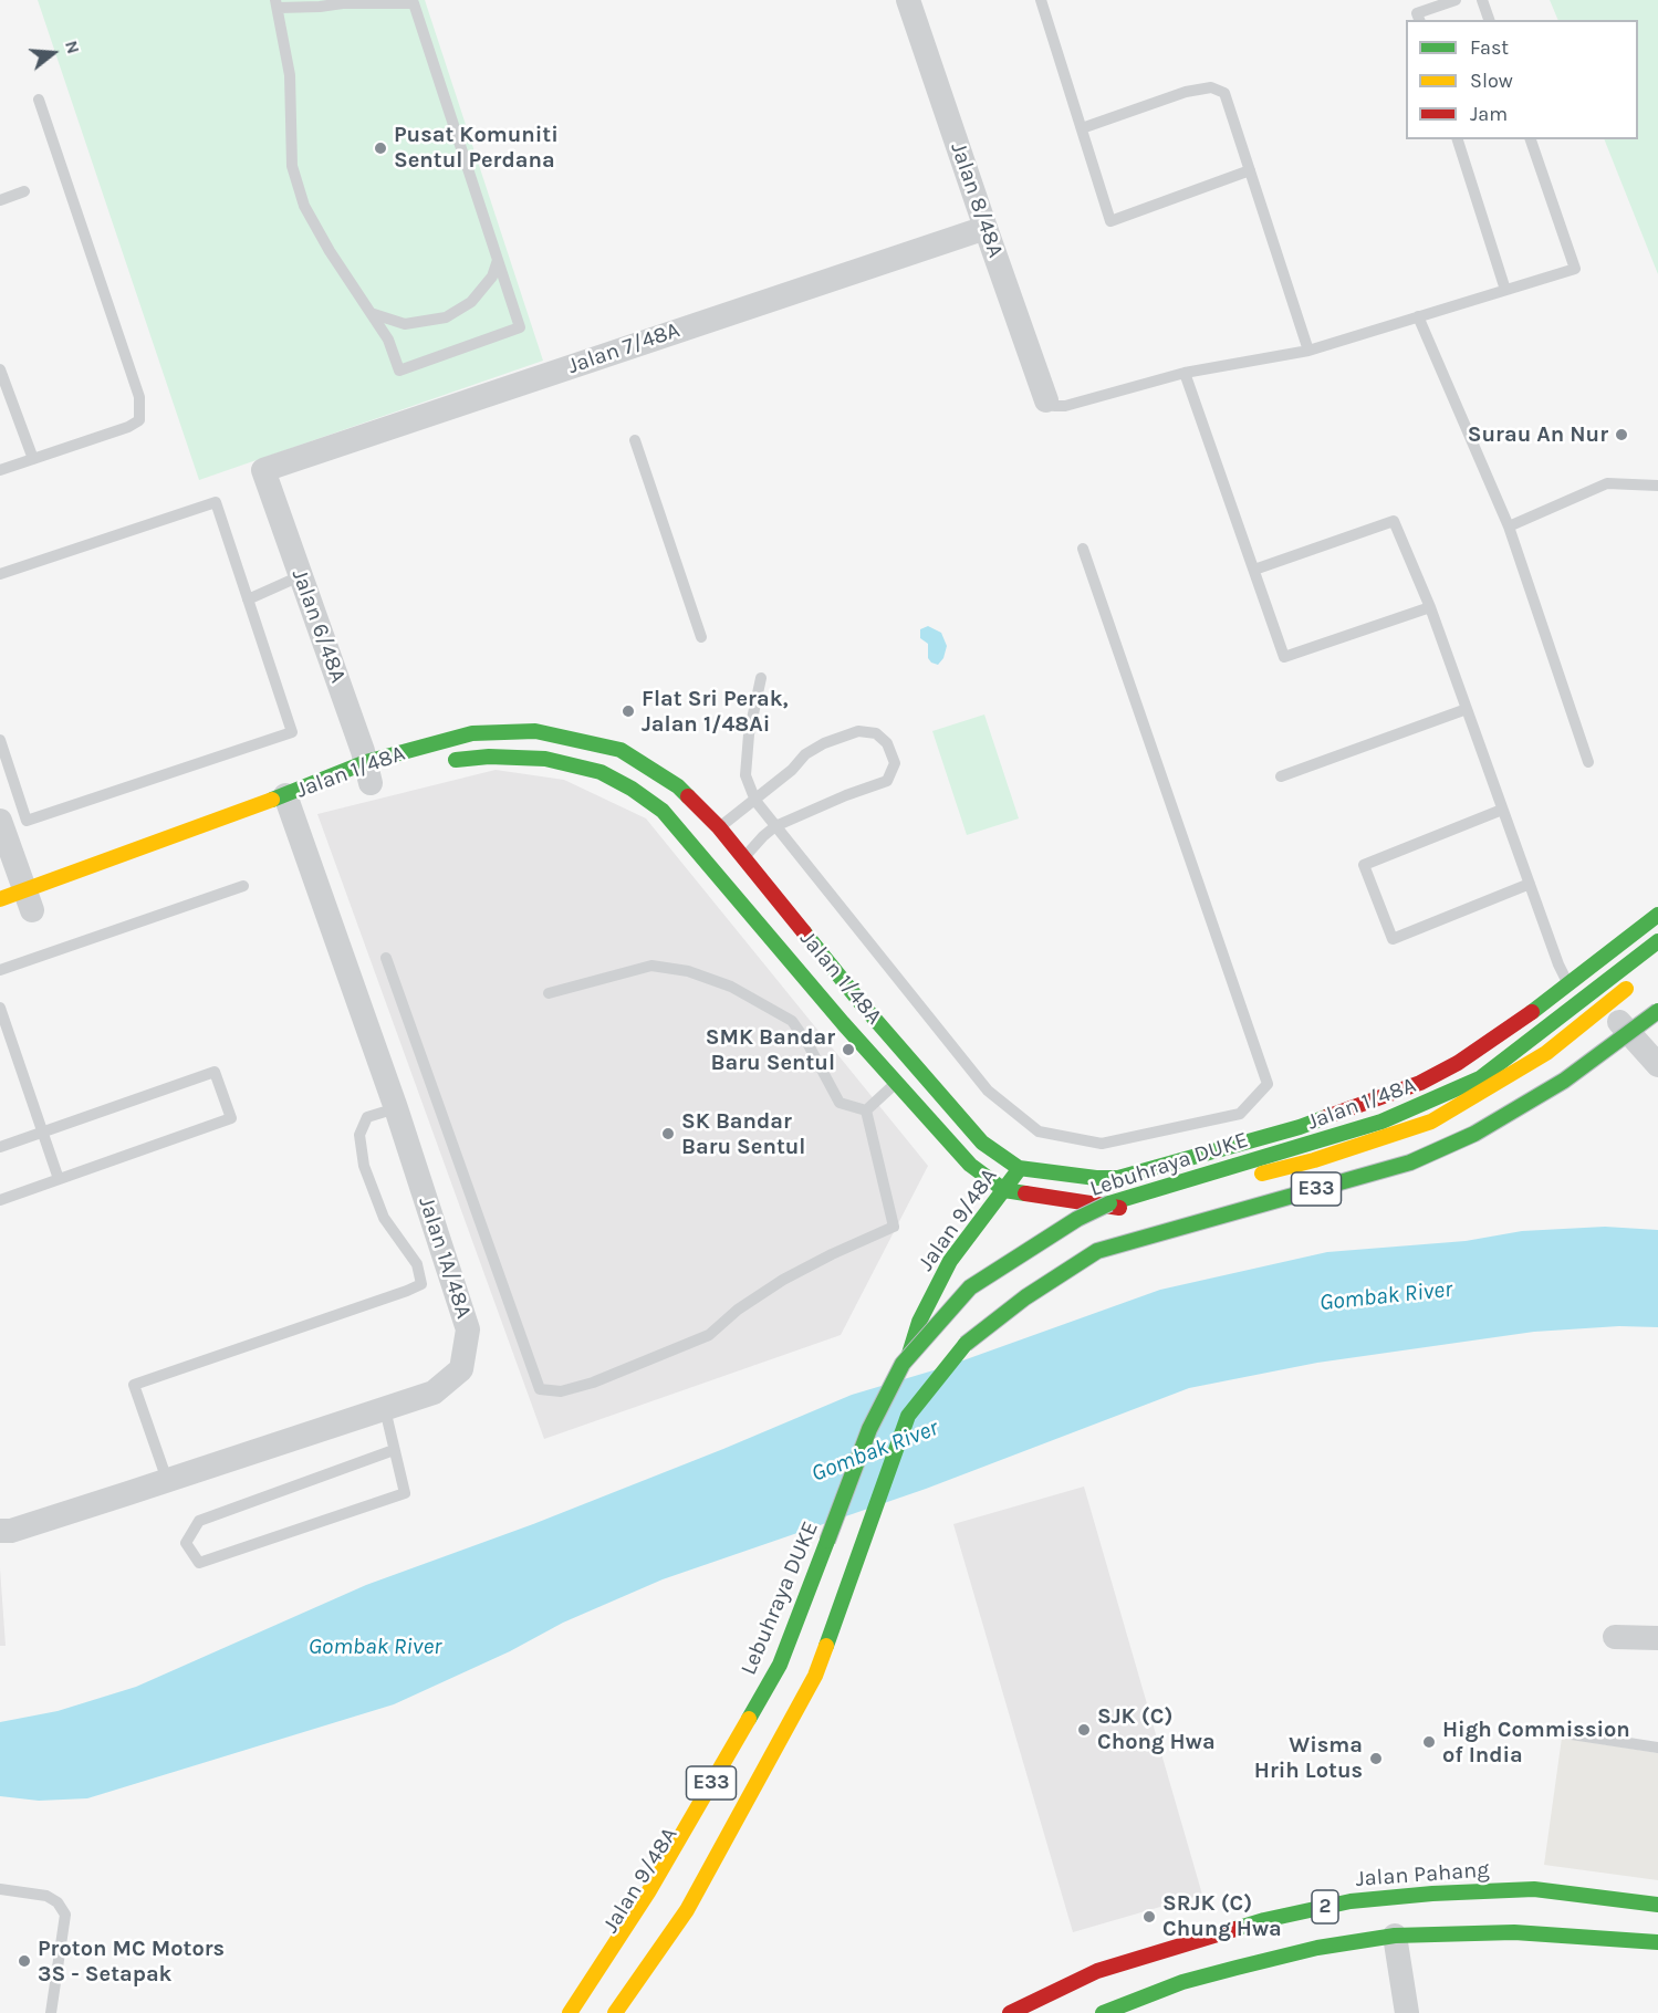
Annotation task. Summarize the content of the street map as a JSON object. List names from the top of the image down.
{
  "streets": {
    "main road": [
      "Jalan 1/48A",
      "Lebuhraya DUKE",
      "E33",
      "Jalan 9/48A",
      "Jalan Pahang",
      "2"
    ],
    "street": [
      "Jalan 8/48A",
      "Jalan 7/48A",
      "Jalan 6/48A",
      "Jalan 1A/48A"
    ]
  },
  "crossings": [
    ["Jalan 8/48A", "Jalan 7/48A"],
    ["Jalan 7/48A", "Jalan 6/48A"],
    ["Jalan 6/48A", "Jalan 1/48A"],
    ["Jalan 1/48A", "Jalan 9/48A"],
    ["Jalan 1/48A", "Jalan 1A/48A"]
  ],
  "water": ["Gombak River"],
  "places": [
    "Pusat Komuniti Sentul Perdana",
    "Surau An Nur",
    "Flat Sri Perak, Jalan 1/48Ai",
    "SMK Bandar Baru Sentul",
    "SK Bandar Baru Sentul",
    "SJK (C) Chong Hwa",
    "High Commission of India",
    "Wisma Hrih Lotus",
    "SRJK (C) Chung Hwa",
    "Proton MC Motors 3S - Setapak"
  ],
  "legend": ["Fast", "Slow", "Jam"],
  "north": "right"
}
